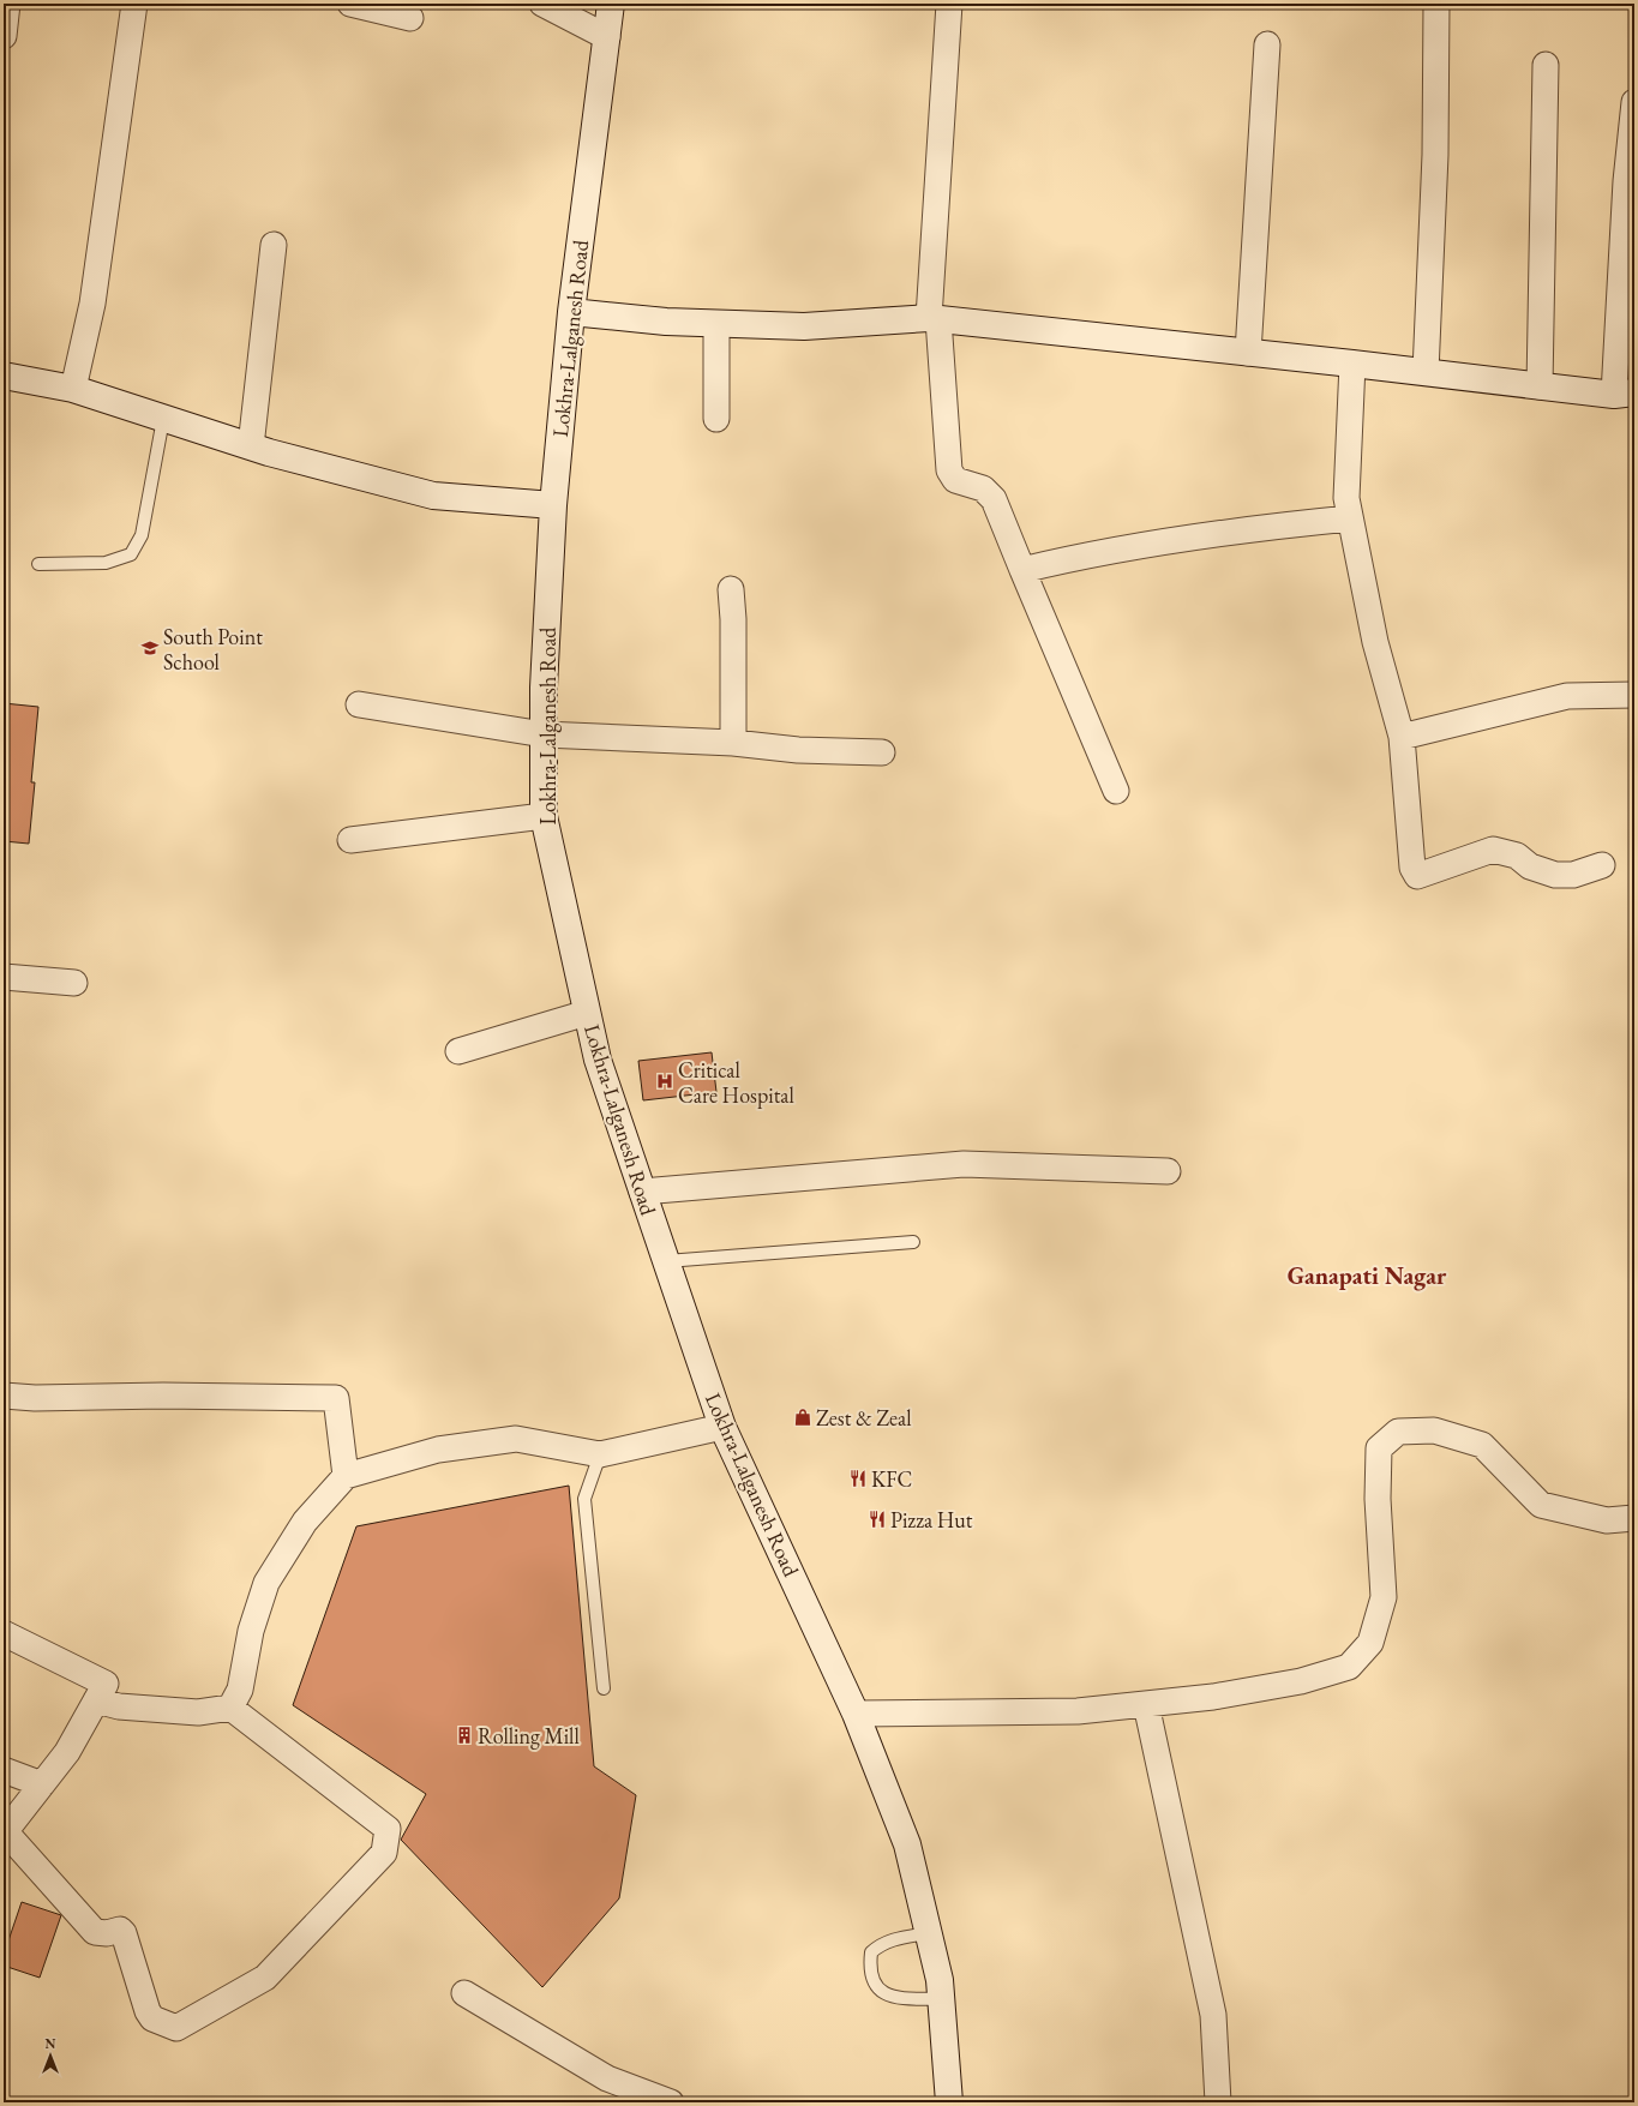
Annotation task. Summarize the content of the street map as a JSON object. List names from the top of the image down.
{
  "streets": {
    "main road": ["Lokhra-Lalganesh Road"]
  },
  "districts": ["Ganapati Nagar"],
  "places": {
    "school or university": ["South Point School"],
    "hospital": ["Critical Care Hospital"],
    "shop": ["Zest & Zeal"],
    "restaurant": ["KFC", "Pizza Hut"],
    "building": ["Rolling Mill"]
  },
  "north": "top"
}
